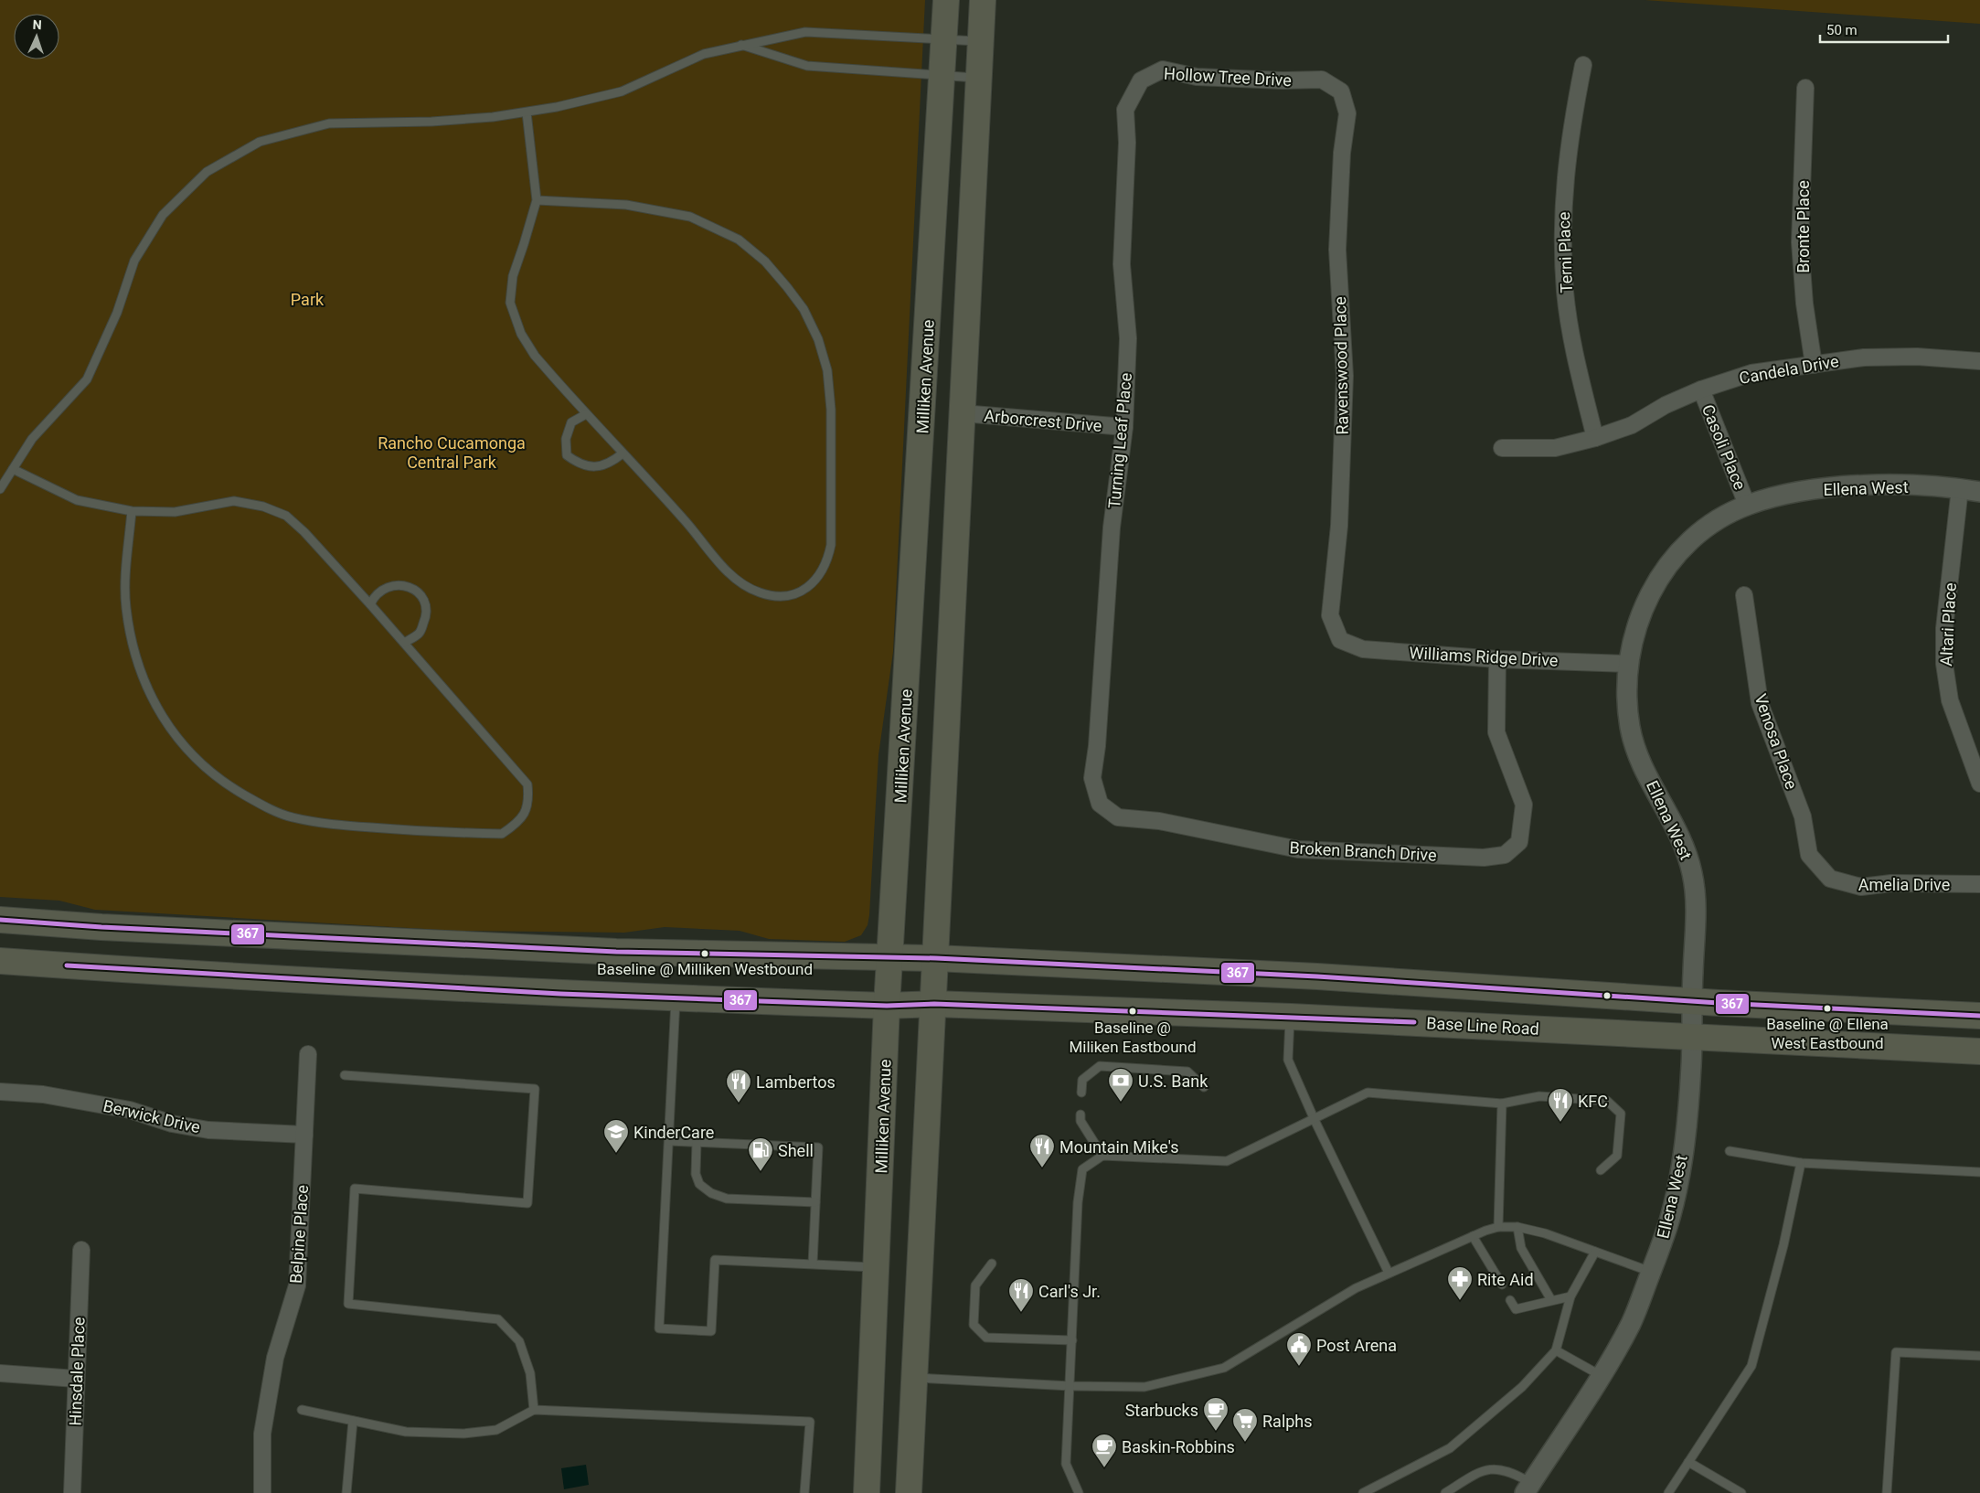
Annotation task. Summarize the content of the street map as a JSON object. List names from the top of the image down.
{
  "streets": {
    "main road": ["Milliken Avenue", "Base Line Road"],
    "street": [
      "Hollow Tree Drive",
      "Bronte Place",
      "Terni Place",
      "Ravenswood Place",
      "Candela Drive",
      "Arborcrest Drive",
      "Turning Leaf Place",
      "Casoli Place",
      "Ellena West",
      "Altari Place",
      "Williams Ridge Drive",
      "Venosa Place",
      "Broken Branch Drive",
      "Amelia Drive",
      "Berwick Drive",
      "Belpine Place",
      "Hinsdale Place"
    ]
  },
  "crossings": [
    ["Hollow Tree Drive", "Ravenswood Place"],
    ["Hollow Tree Drive", "Turning Leaf Place"],
    ["Bronte Place", "Candela Drive"],
    ["Terni Place", "Candela Drive"],
    ["Ravenswood Place", "Williams Ridge Drive"],
    ["Candela Drive", "Casoli Place"],
    ["Milliken Avenue", "Base Line Road"],
    ["Arborcrest Drive", "Turning Leaf Place"],
    ["Turning Leaf Place", "Broken Branch Drive"],
    ["Casoli Place", "Ellena West"],
    ["Ellena West", "Altari Place"],
    ["Ellena West", "Williams Ridge Drive"],
    ["Ellena West", "Base Line Road"],
    ["Williams Ridge Drive", "Broken Branch Drive"],
    ["Venosa Place", "Amelia Drive"],
    ["Berwick Drive", "Belpine Place"]
  ],
  "parks": ["Park", "Rancho Cucamonga Central Park"],
  "places": {
    "other": ["Baseline @ Milliken Westbound", "Baseline @ Ellena West Eastbound", "Baseline @ Miliken Eastbound"],
    "bank": ["U.S. Bank"],
    "restaurant": [
      "Lambertos",
      "KFC",
      "Mountain Mike's",
      "Carl's Jr."
    ],
    "school or university": ["KinderCare"],
    "fuel station": ["Shell"],
    "pharmacy": ["Rite Aid"],
    "public building": ["Post Arena"],
    "cafe": ["Starbucks", "Baskin-Robbins"],
    "supermarket": ["Ralphs"]
  },
  "lines": ["transit line 367"],
  "scale_bar": "50 m",
  "north": "top"
}
